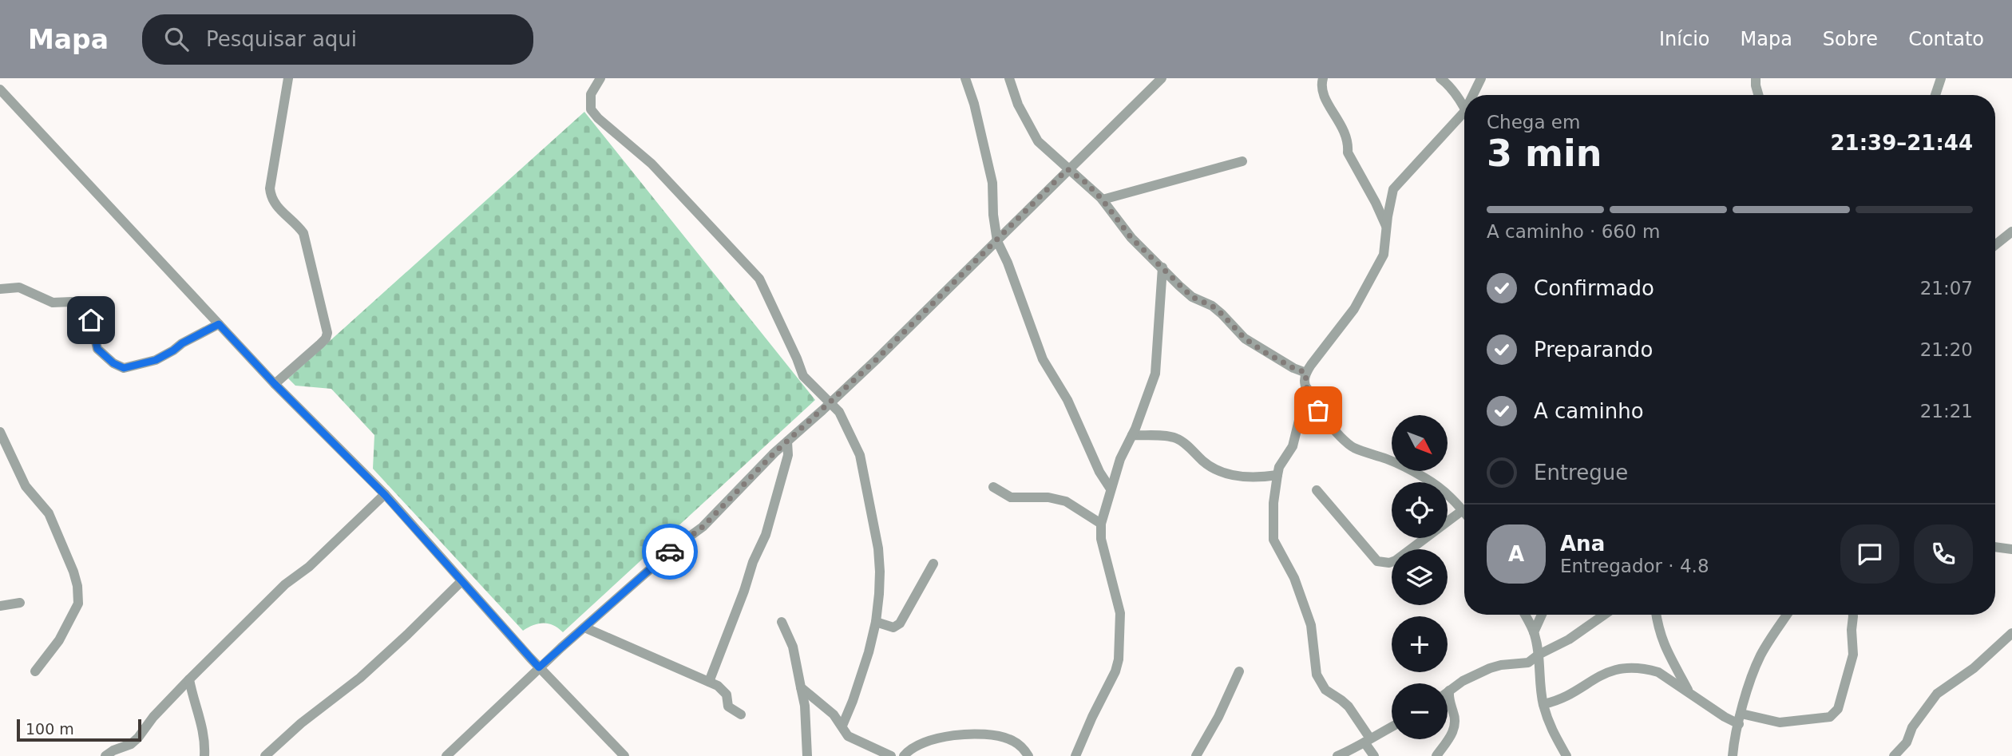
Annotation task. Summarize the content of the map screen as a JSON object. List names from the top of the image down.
{
  "scale_bar": "100 m",
  "north": "bottom right",
  "page": {
    "header": "Mapa",
    "search": "Pesquisar aqui",
    "nav": [
      "Início",
      "Mapa",
      "Sobre",
      "Contato"
    ],
    "heading": ["3 min", "Chega em", "21:39–21:44"],
    "panel": ["Ana", "Entregador · 4.8"],
    "bar": "A caminho · 660 m",
    "list": [
      ["Confirmado", "21:07"],
      ["Preparando", "21:20"],
      ["A caminho", "21:21"],
      "Entregue"
    ],
    "map_buttons": ["+", "−"],
    "round": "A",
    "scale": "100 m"
  }
}
